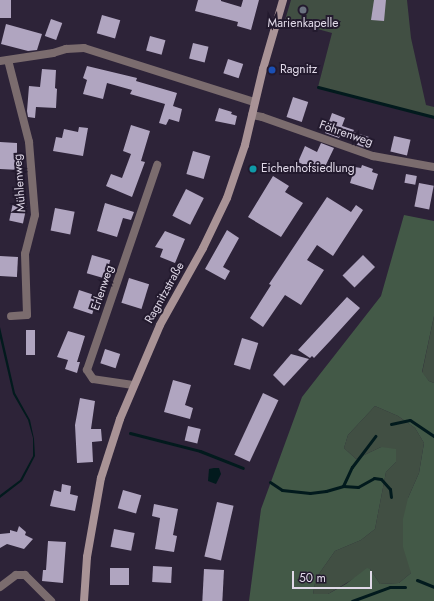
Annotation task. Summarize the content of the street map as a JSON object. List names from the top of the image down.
{
  "streets": {
    "main road": ["Ragnitzstraße"],
    "street": ["Föhrenweg", "Mühlenweg", "Erlenweg"]
  },
  "crossings": [
    ["Föhrenweg", "Ragnitzstraße"],
    ["Mühlenweg", "Ragnitzstraße"],
    ["Erlenweg", "Ragnitzstraße"]
  ],
  "places": ["Marienkapelle", "Ragnitz", "Eichenhofsiedlung"],
  "scale_bar": "50 m"
}
